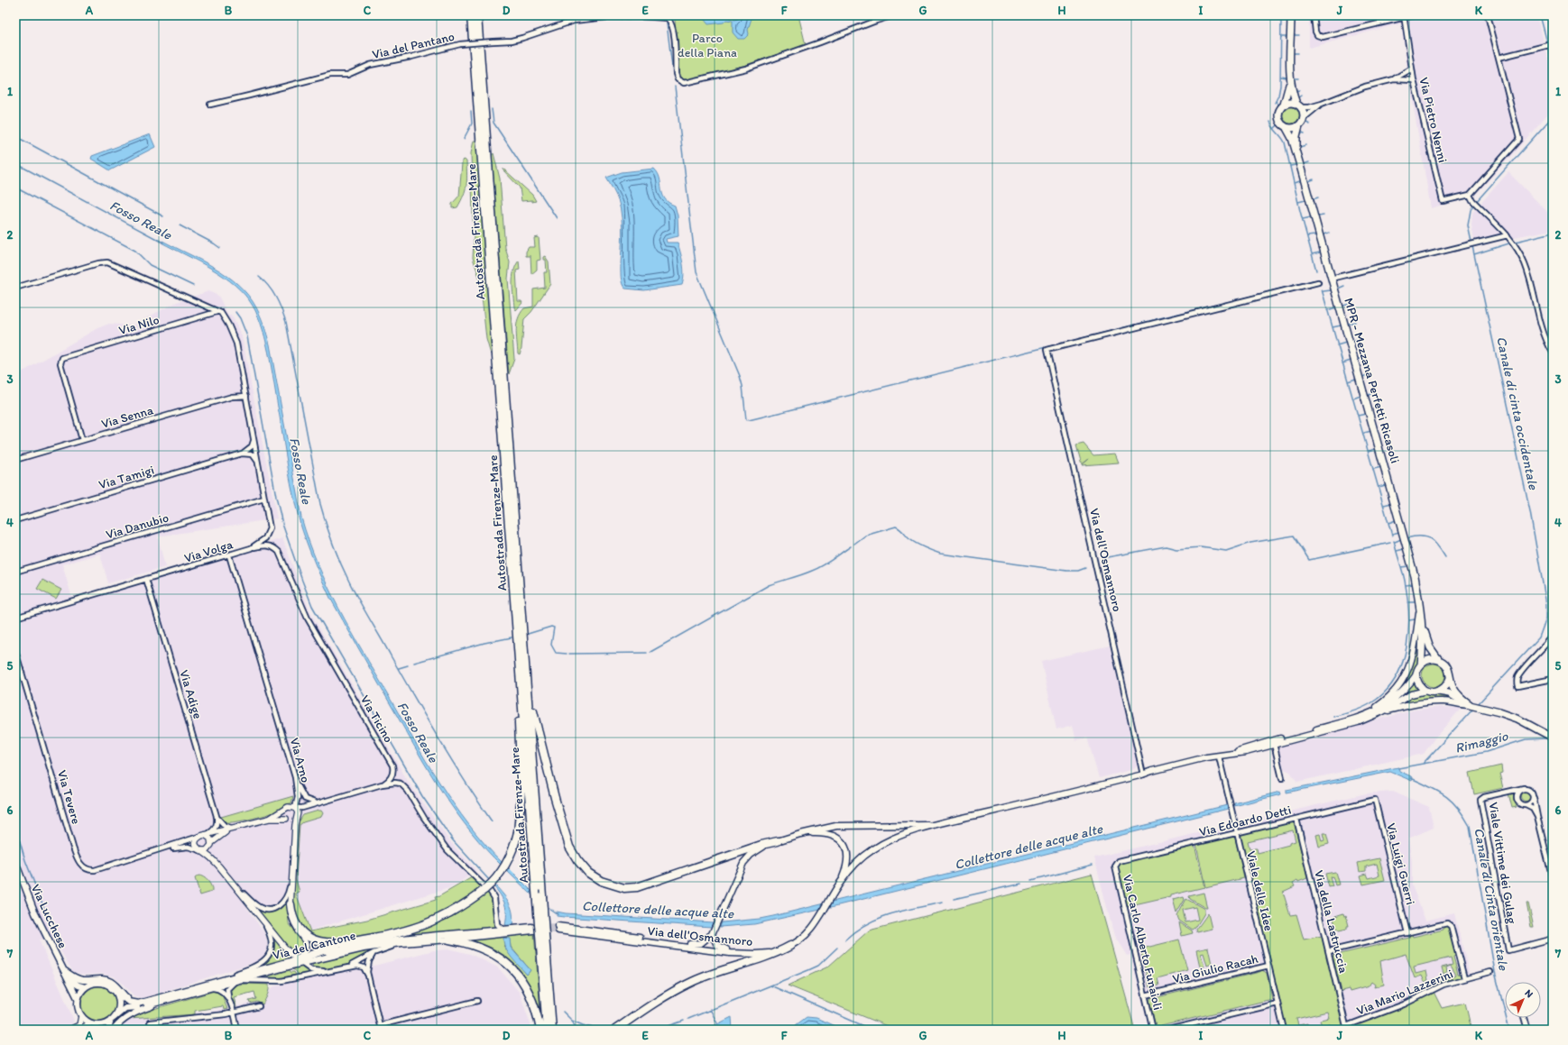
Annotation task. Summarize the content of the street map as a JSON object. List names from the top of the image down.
{
  "streets": {
    "highway": ["Autostrada Firenze-Mare"],
    "main road": [
      "MPR - Mezzana Perfetti Ricasoli",
      "Via dell'Osmannoro",
      "Via Lucchese",
      "Via del Cantone"
    ],
    "street": [
      "Via del Pantano",
      "Via Pietro Nenni",
      "Via Nilo",
      "Via Senna",
      "Via Tamigi",
      "Via Danubio",
      "Via Volga",
      "Via Adige",
      "Via Ticino",
      "Via Arno",
      "Via Tevere",
      "Via Edoardo Detti",
      "Viale Vittime dei Gulag",
      "Via Luigi Guerri",
      "Viale delle Idee",
      "Via della Lastruccia",
      "Via Carlo Alberto Funaioli",
      "Via Giulio Racah",
      "Via Mario Lazzerini"
    ]
  },
  "crossings": [
    ["Via Nilo", "Via Senna"],
    ["MPR - Mezzana Perfetti Ricasoli", "Via dell'Osmannoro"],
    ["Via Senna", "Via Volga"],
    ["Via Danubio", "Via Volga"],
    ["Via Volga", "Via Adige"],
    ["Via Volga", "Via Ticino"],
    ["Via Volga", "Via Arno"],
    ["Via dell'Osmannoro", "Viale delle Idee"],
    ["Via Arno", "Via Tevere"],
    ["Via Arno", "Via del Cantone"],
    ["Via Tevere", "Via del Cantone"],
    ["Via Edoardo Detti", "Via Luigi Guerri"],
    ["Via Edoardo Detti", "Viale delle Idee"],
    ["Via Edoardo Detti", "Via della Lastruccia"],
    ["Via Edoardo Detti", "Via Carlo Alberto Funaioli"],
    ["Viale delle Idee", "Via Giulio Racah"],
    ["Via Lucchese", "Via del Cantone"],
    ["Via della Lastruccia", "Via Mario Lazzerini"],
    ["Via Carlo Alberto Funaioli", "Via Giulio Racah"]
  ],
  "water": [
    "Fosso Reale",
    "Canale di cinta occidentale",
    "Rimaggio",
    "Collettore delle acque alte",
    "Canale di Cinta orientale"
  ],
  "parks": ["Parco della Piana"],
  "north": "top right",
  "grid": {
    "columns": [
      "A",
      "B",
      "C",
      "D",
      "E",
      "F",
      "G",
      "H",
      "I",
      "J",
      "K"
    ],
    "rows": [
      "1",
      "2",
      "3",
      "4",
      "5",
      "6",
      "7"
    ]
  }
}
